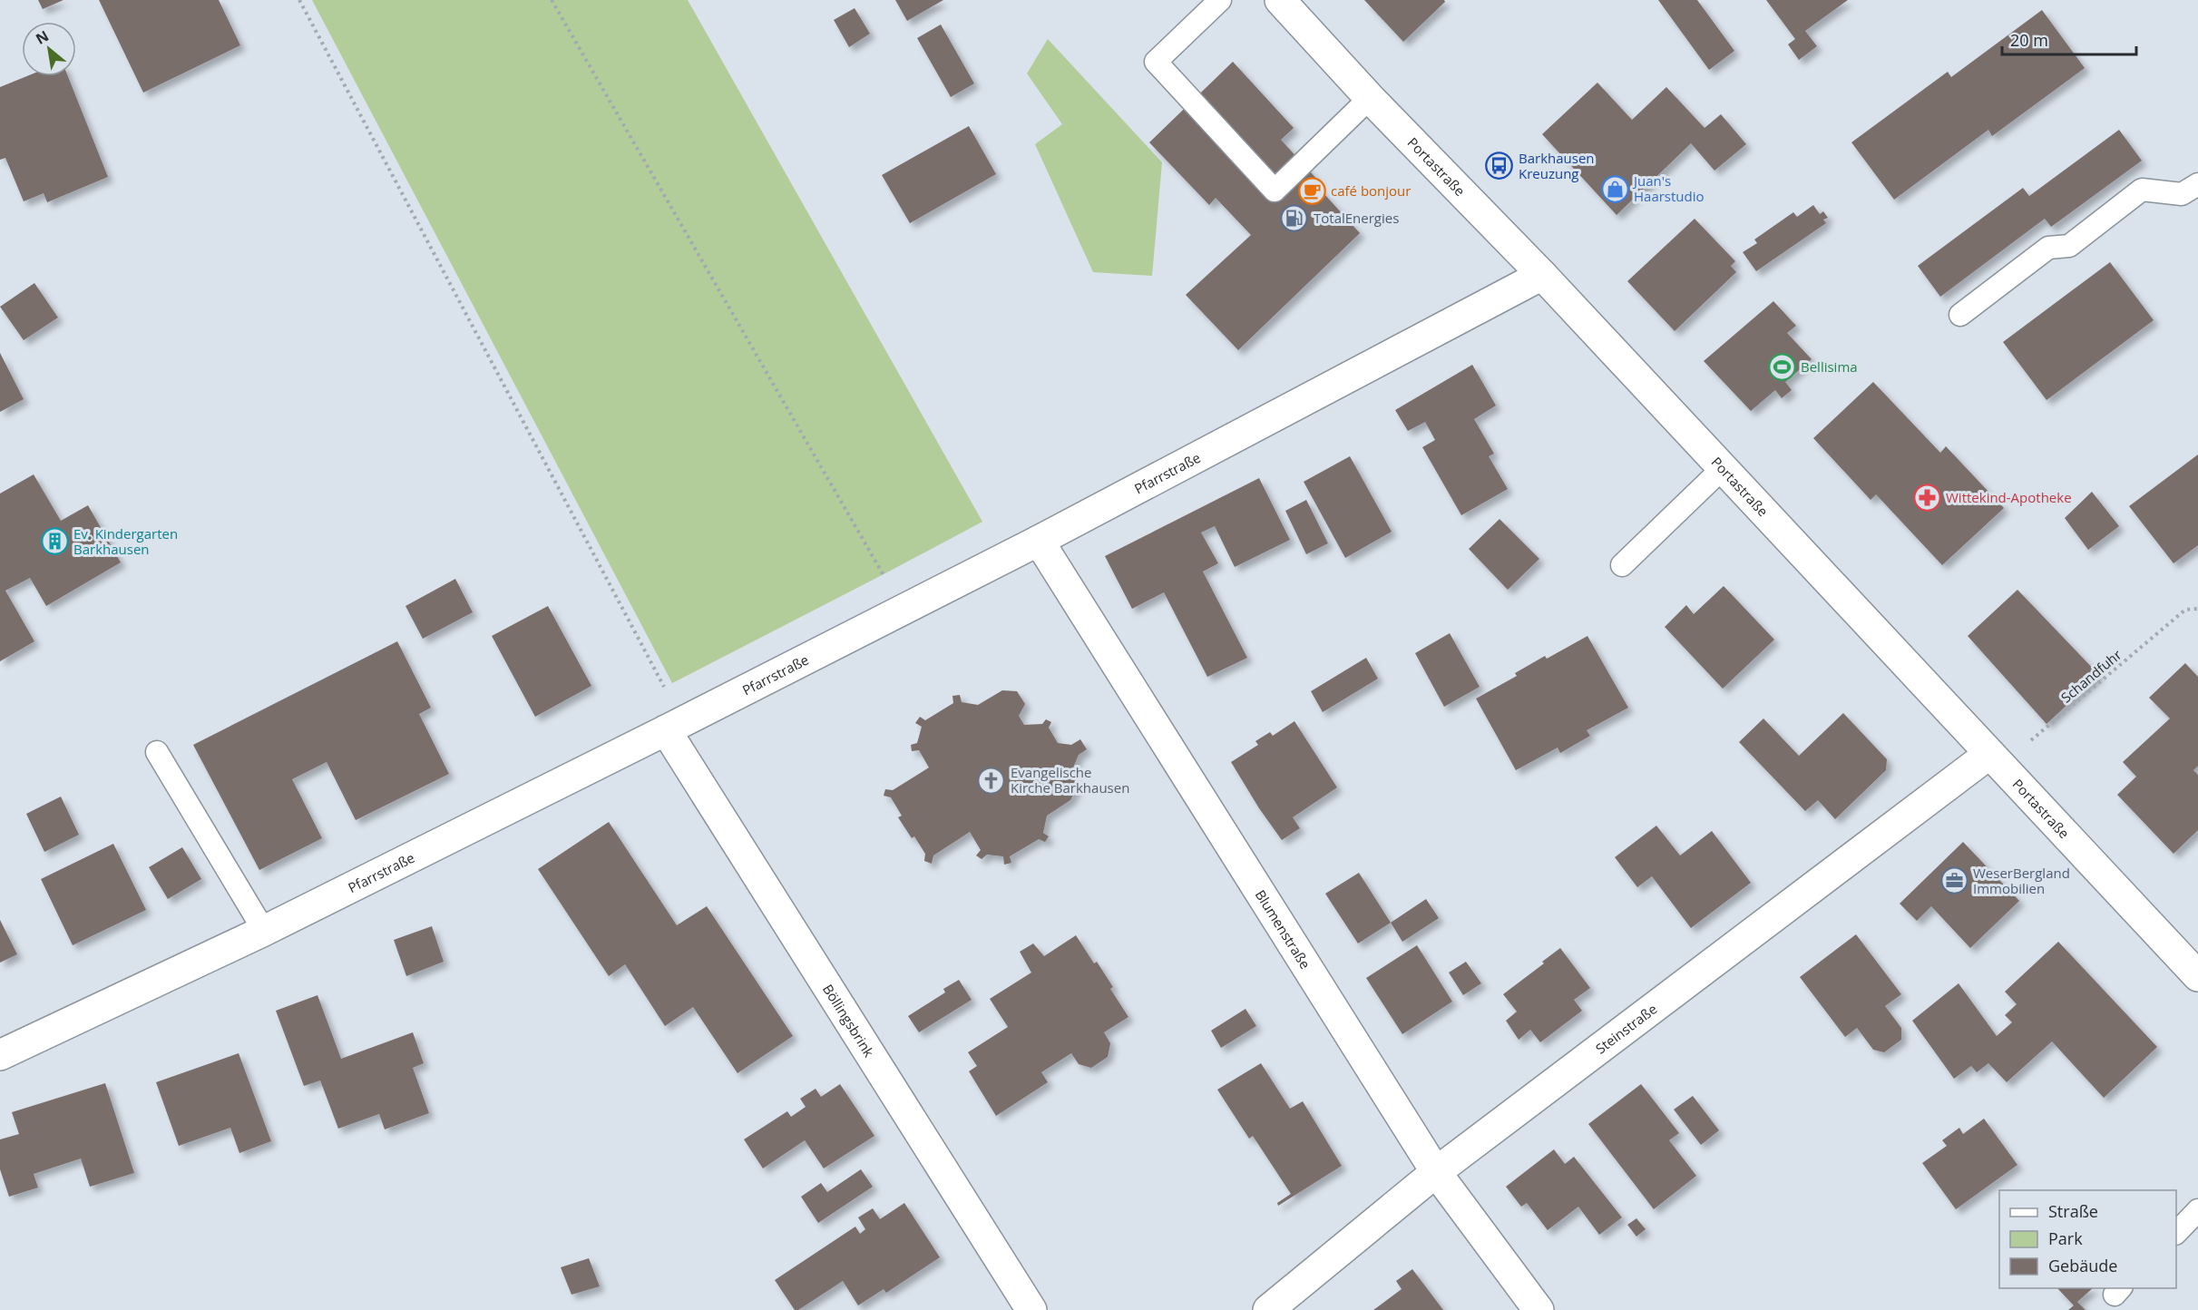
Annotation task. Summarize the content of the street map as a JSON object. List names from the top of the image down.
{
  "streets": {
    "street": [
      "Portastraße",
      "Pfarrstraße",
      "Blumenstraße",
      "Böllingsbrink",
      "Steinstraße"
    ],
    "path": ["Schandfuhr"]
  },
  "crossings": [
    ["Portastraße", "Pfarrstraße"],
    ["Portastraße", "Schandfuhr"],
    ["Portastraße", "Steinstraße"],
    ["Pfarrstraße", "Blumenstraße"],
    ["Pfarrstraße", "Böllingsbrink"],
    ["Schandfuhr", "Steinstraße"],
    ["Blumenstraße", "Steinstraße"]
  ],
  "places": {
    "bus stop": ["Barkhausen Kreuzung"],
    "shop": ["Juan's Haarstudio"],
    "cafe": ["café bonjour"],
    "fuel station": ["TotalEnergies"],
    "sports": ["Bellisima"],
    "pharmacy": ["Wittekind-Apotheke"],
    "building": ["Ev. Kindergarten Barkhausen"],
    "church": ["Evangelische Kirche Barkhausen"],
    "office": ["WeserBergland Immobilien"]
  },
  "legend": ["Straße", "Park", "Gebäude"],
  "scale_bar": "20 m",
  "north": "top left"
}
